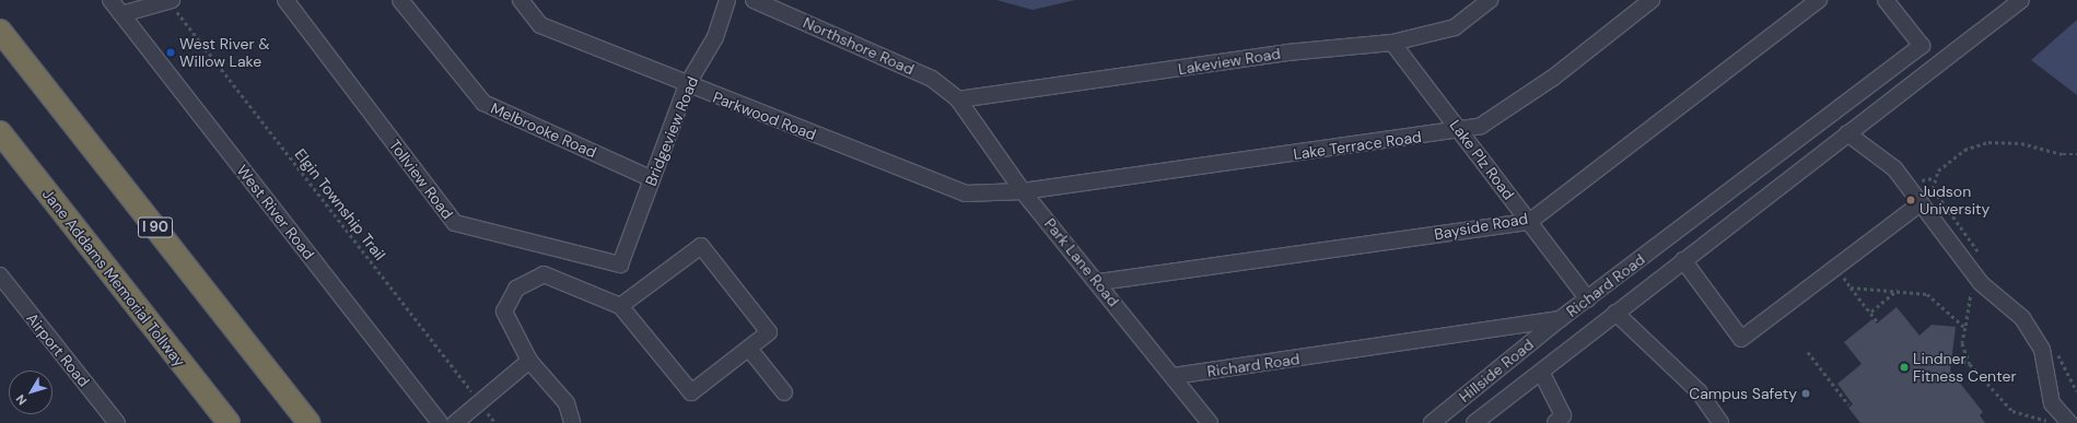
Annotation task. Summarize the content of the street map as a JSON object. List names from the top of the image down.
{
  "streets": {
    "highway": ["I 90", "Jane Addams Memorial Tollway"],
    "street": [
      "Northshore Road",
      "Lakeview Road",
      "Parkwood Road",
      "Melbrooke Road",
      "Bridgeview Road",
      "Lake Terrace Road",
      "Lake Plz Road",
      "Tollview Road",
      "West River Road",
      "Bayside Road",
      "Park Lane Road",
      "Richard Road",
      "Airport Road",
      "Hillside Road"
    ],
    "path": ["Elgin Township Trail"]
  },
  "crossings": [
    ["Northshore Road", "Lakeview Road"],
    ["Northshore Road", "Park Lane Road"],
    ["Lakeview Road", "Lake Plz Road"],
    ["Lakeview Road", "Park Lane Road"],
    ["Parkwood Road", "Bridgeview Road"],
    ["Parkwood Road", "Lake Terrace Road"],
    ["Parkwood Road", "Park Lane Road"],
    ["Melbrooke Road", "Bridgeview Road"],
    ["Bridgeview Road", "Tollview Road"],
    ["Lake Terrace Road", "Lake Plz Road"],
    ["Lake Terrace Road", "Park Lane Road"],
    ["Lake Plz Road", "Bayside Road"],
    ["Lake Plz Road", "Richard Road"],
    ["Bayside Road", "Park Lane Road"],
    ["Park Lane Road", "Richard Road"],
    ["Richard Road", "Hillside Road"]
  ],
  "places": [
    "West River & Willow Lake",
    "Judson University",
    "Lindner Fitness Center",
    "Campus Safety"
  ],
  "north": "bottom left"
}
